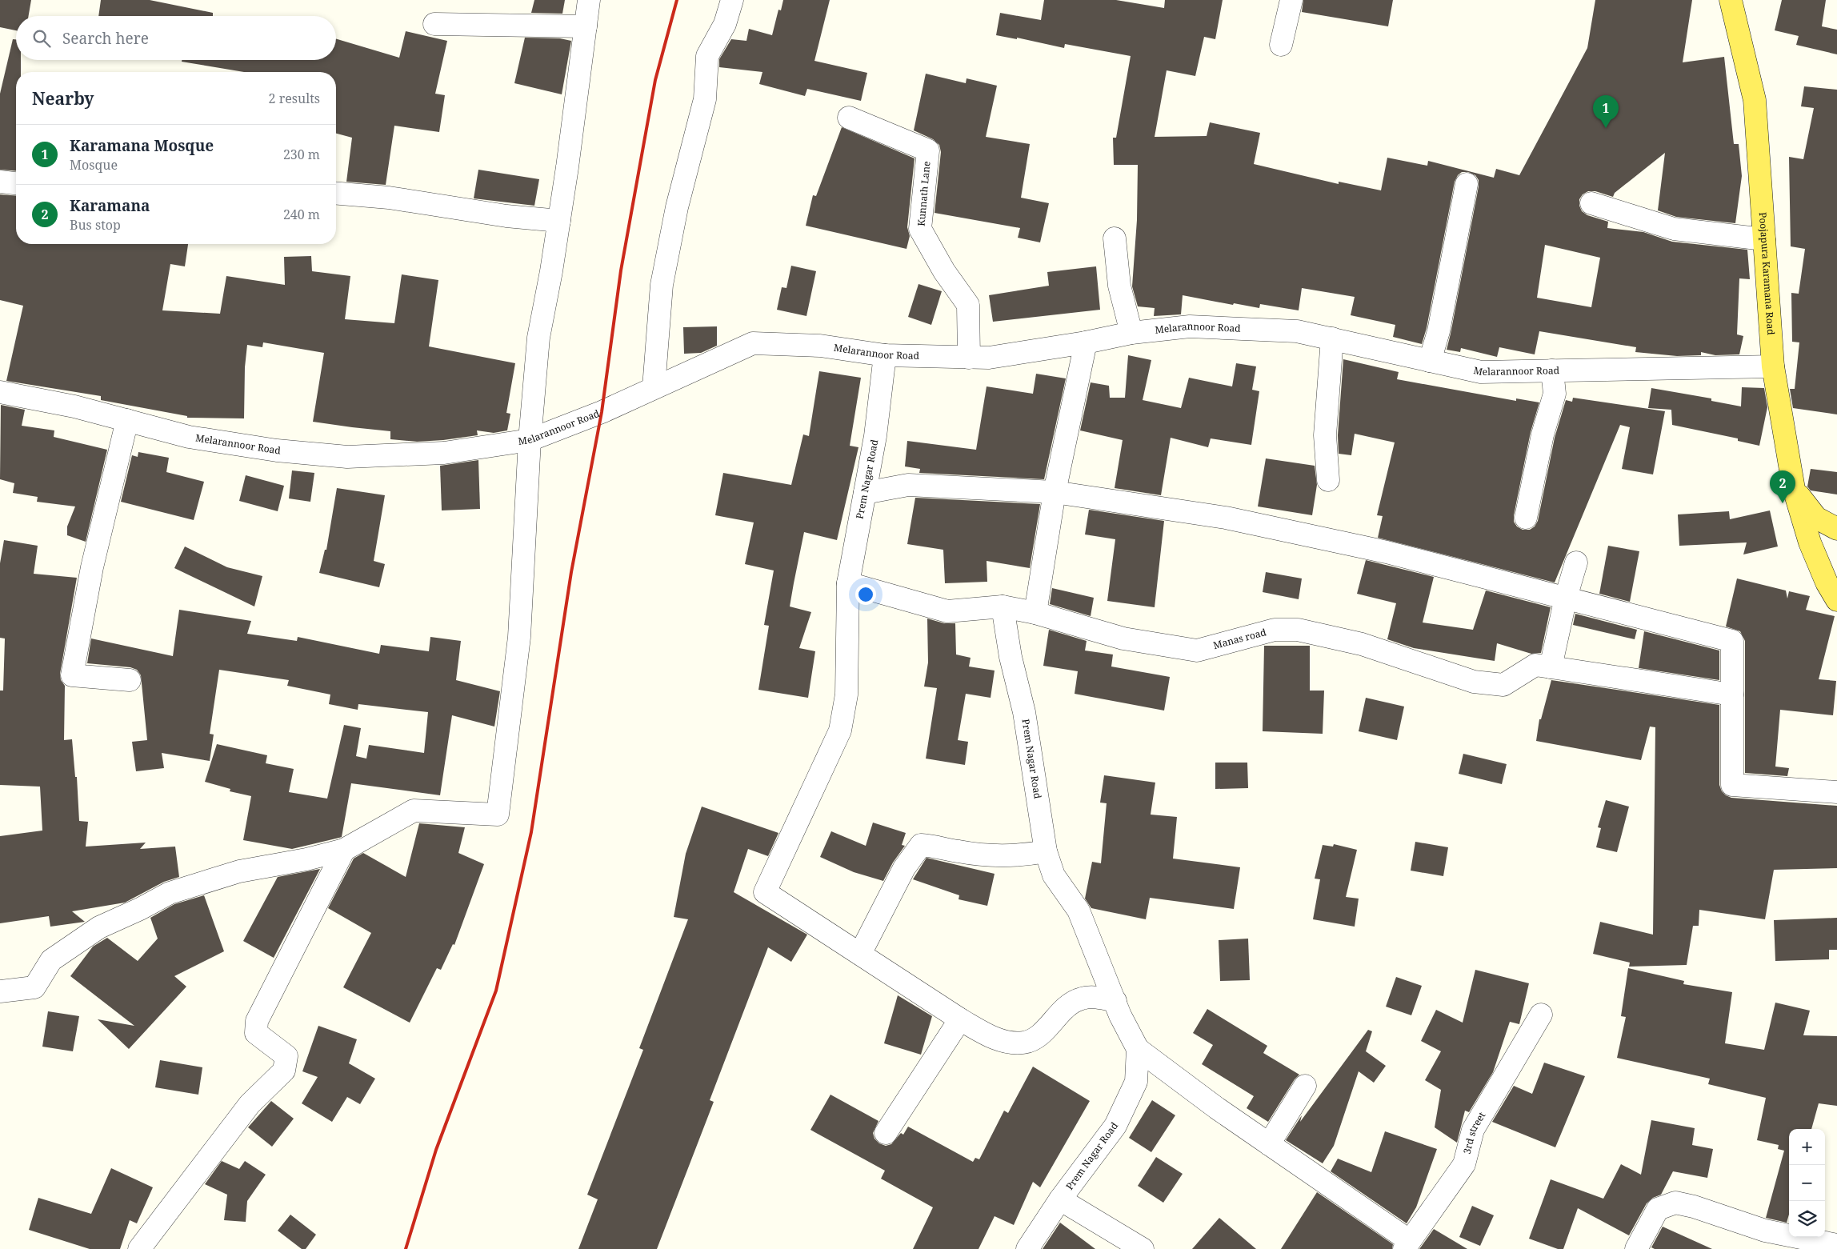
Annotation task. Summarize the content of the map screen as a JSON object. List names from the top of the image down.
{
  "streets": {
    "main road": ["Poojapura Karamana Road"],
    "street": [
      "Kunnath Lane",
      "Melarannoor Road",
      "Prem Nagar Road",
      "Manas road",
      "3rd street"
    ]
  },
  "crossings": [
    ["Kunnath Lane", "Melarannoor Road"],
    ["Poojapura Karamana Road", "Melarannoor Road"],
    ["Melarannoor Road", "Prem Nagar Road"],
    ["Prem Nagar Road", "Manas road"]
  ],
  "page": {
    "search": "Search here",
    "heading": ["Nearby", "2 results"],
    "pins": ["1", "2"],
    "list": [
      {
        "mark": "1",
        "name": "Karamana Mosque",
        "note": "Mosque",
        "value": "230 m"
      },
      {
        "mark": "2",
        "name": "Karamana",
        "note": "Bus stop",
        "value": "240 m"
      }
    ],
    "map_buttons": ["+", "−"]
  }
}
